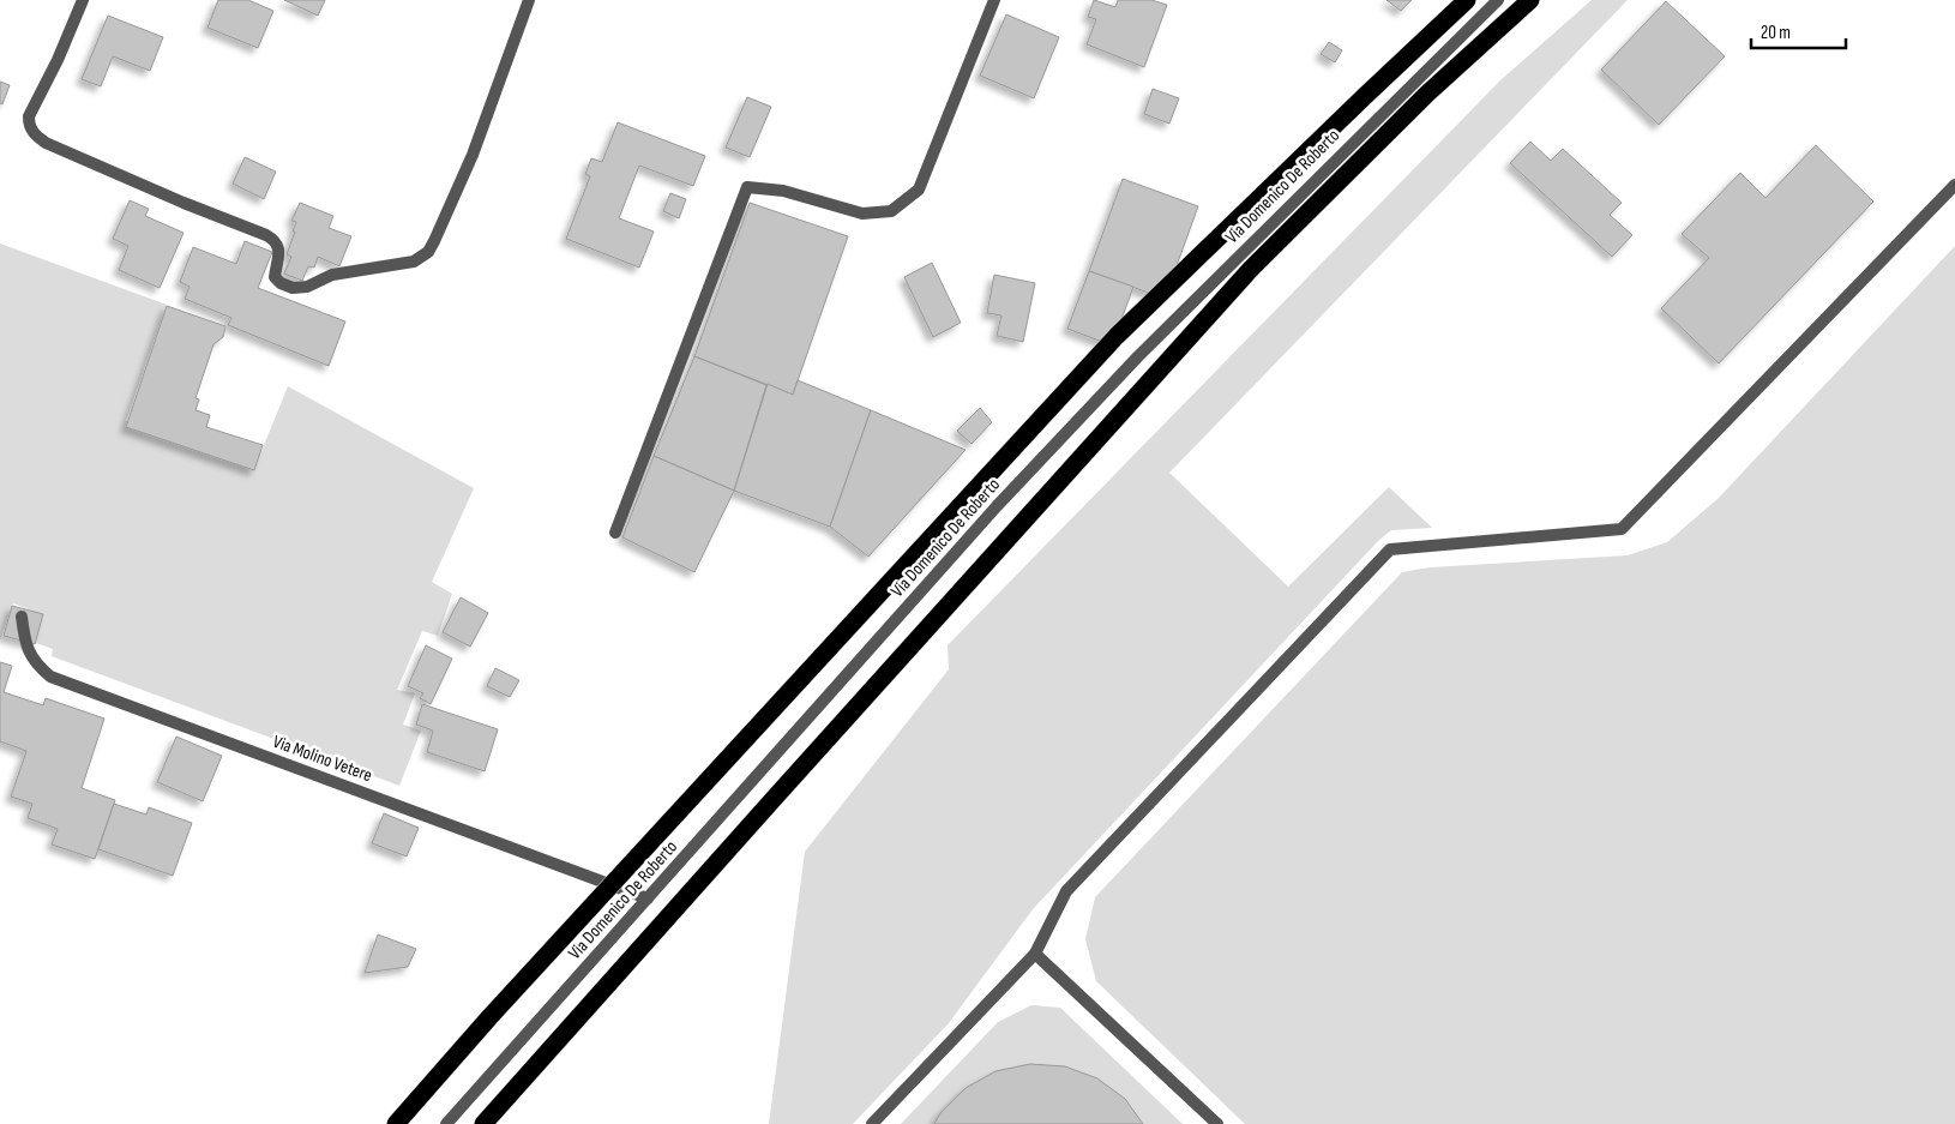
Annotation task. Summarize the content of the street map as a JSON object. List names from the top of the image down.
{
  "streets": {
    "street": ["Via Domenico De Roberto", "Via Molino Vetere"]
  },
  "crossings": [
    ["Via Domenico De Roberto", "Via Molino Vetere"]
  ],
  "scale_bar": "20 m"
}
